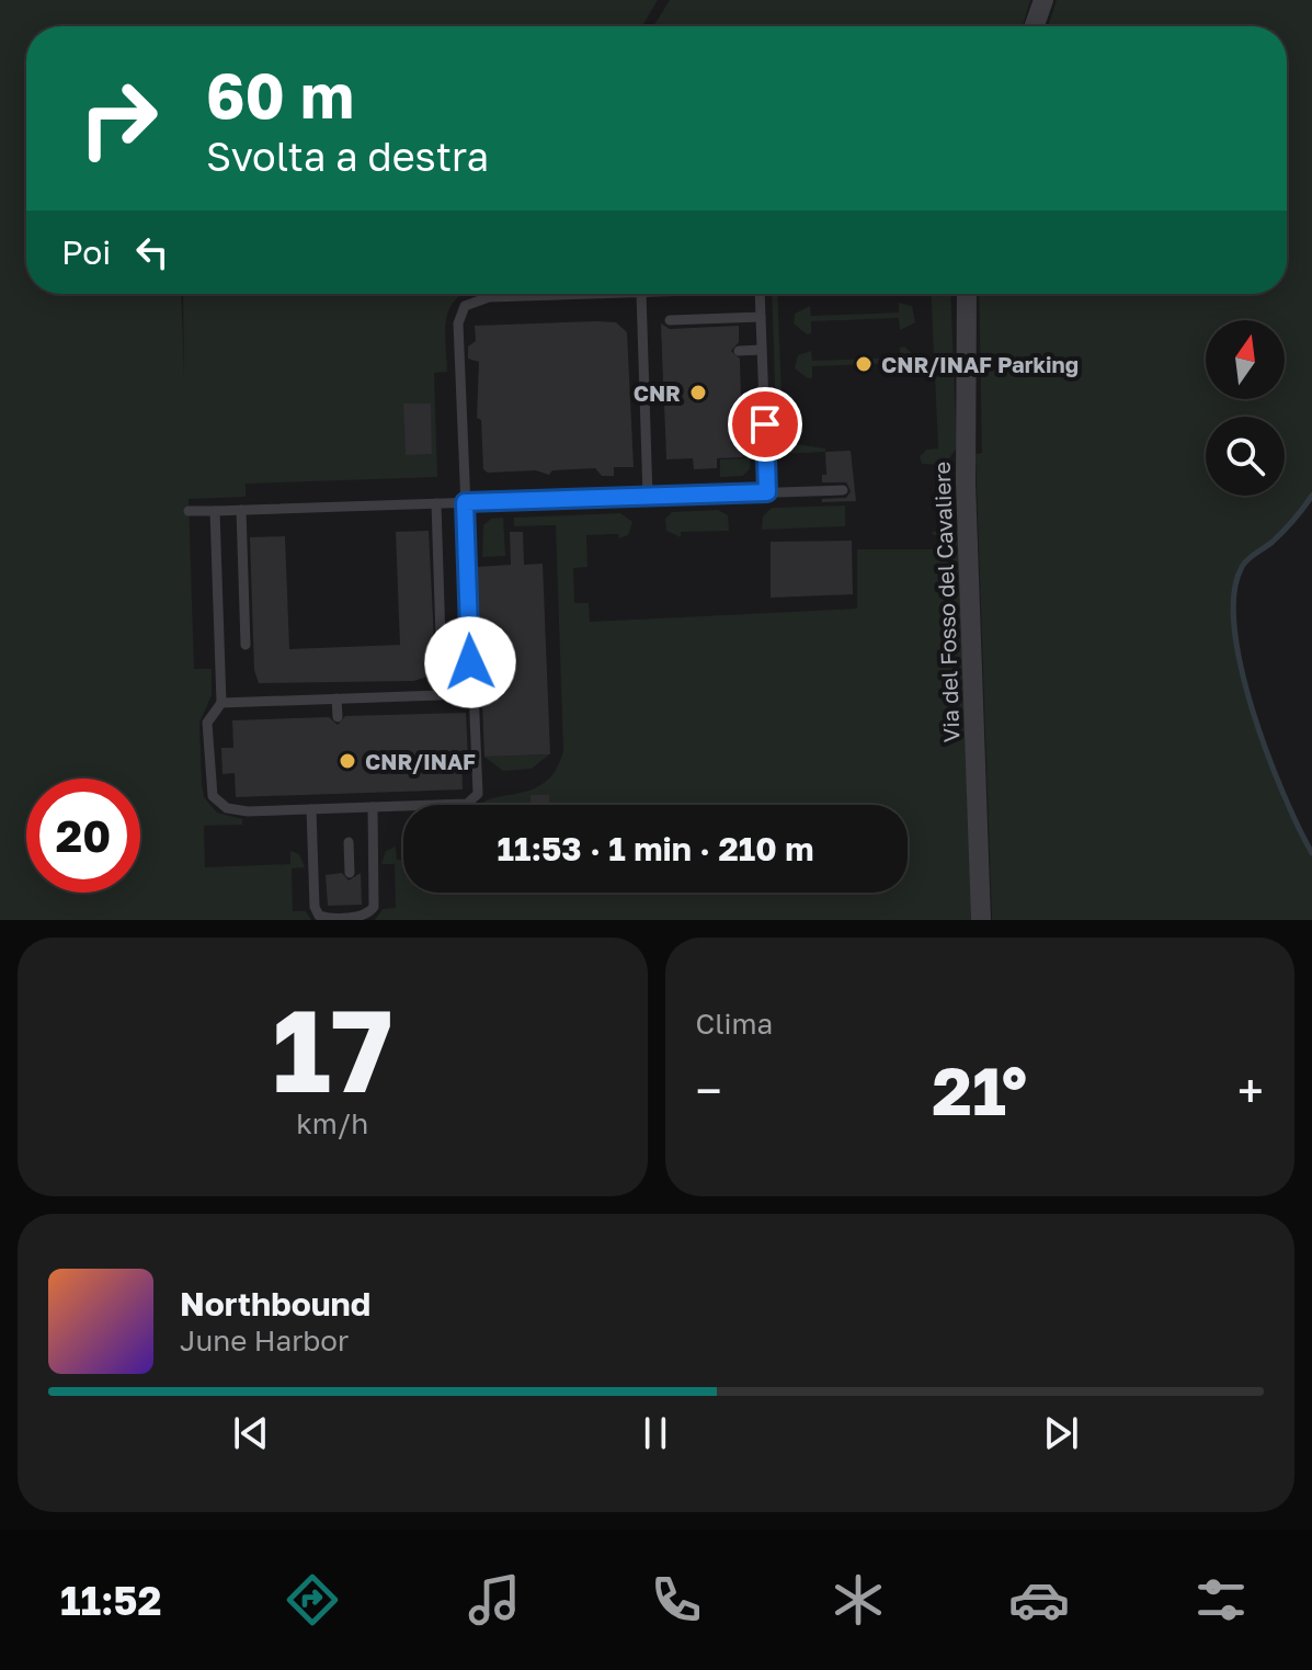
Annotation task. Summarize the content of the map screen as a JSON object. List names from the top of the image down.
{
  "streets": {
    "street": ["Via del Fosso del Cavaliere"]
  },
  "places": ["CNR/INAF Parking", "CNR", "CNR/INAF"],
  "north": "top",
  "page": {
    "turn": ["60 m", "Svolta a destra"],
    "then": "Poi",
    "limit": "20",
    "trip": "11:53 · 1 min · 210 m",
    "tile": [
      ["17", "km/h"],
      "Clima"
    ],
    "heat": ["−", "21°", "+"],
    "song": ["Northbound", "June Harbor"],
    "tabs": "11:52"
  }
}
